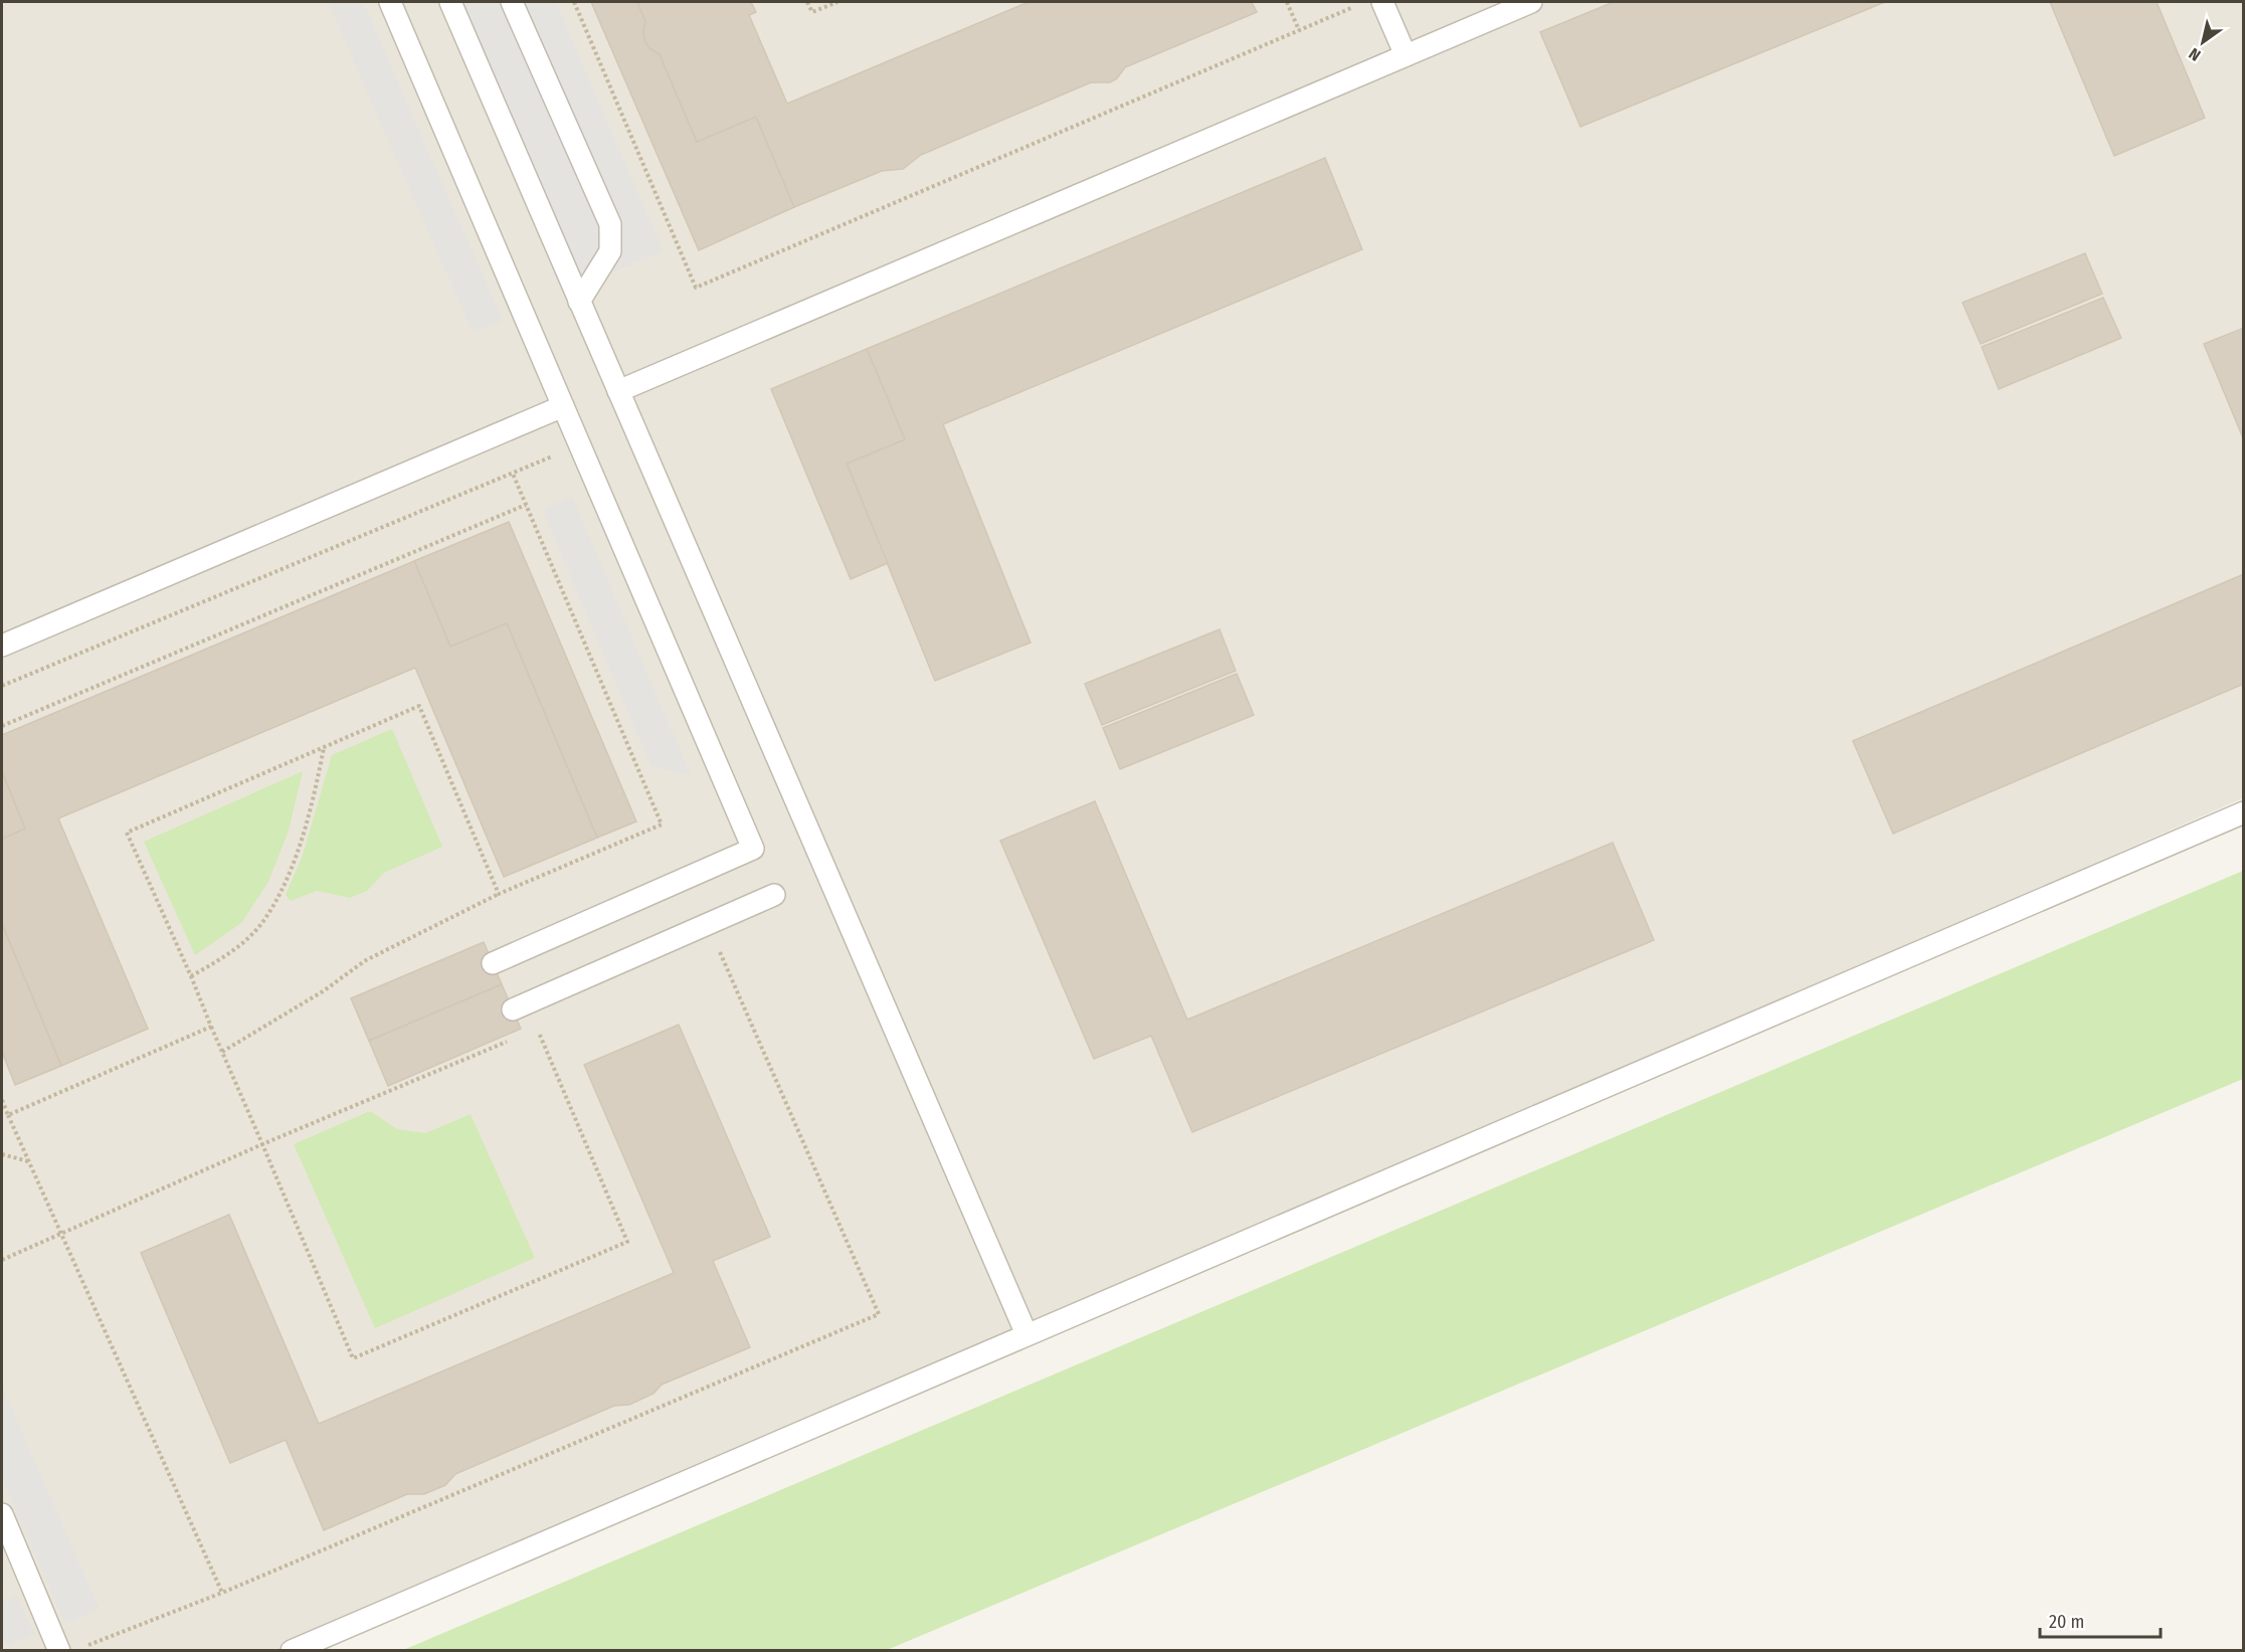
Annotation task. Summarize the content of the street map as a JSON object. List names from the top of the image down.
{
  "scale_bar": "20 m",
  "north": "bottom left"
}
